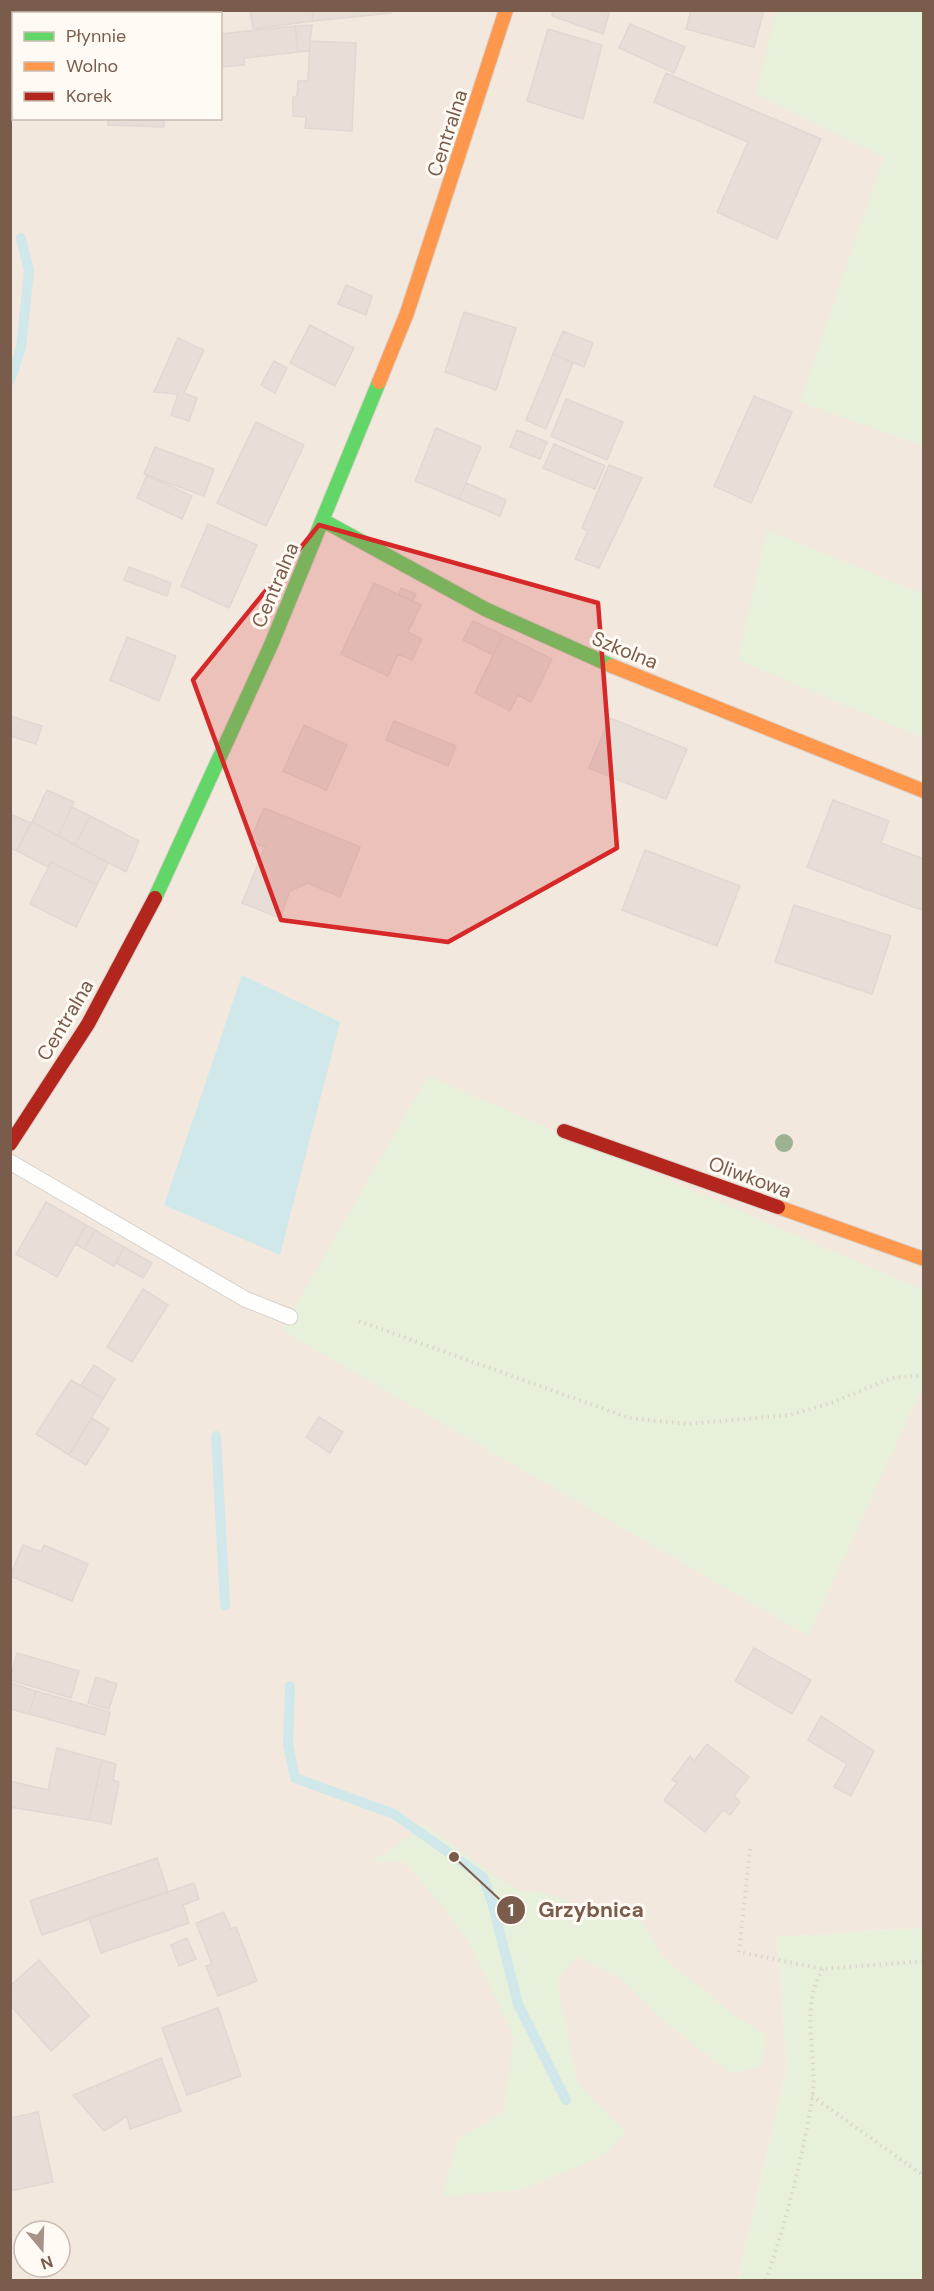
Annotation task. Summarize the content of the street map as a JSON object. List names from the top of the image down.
{
  "streets": {
    "street": ["Centralna", "Szkolna", "Oliwkowa"]
  },
  "crossings": [
    ["Centralna", "Szkolna"]
  ],
  "places": ["Grzybnica"],
  "legend": ["Płynnie", "Wolno", "Korek"],
  "north": "bottom"
}
